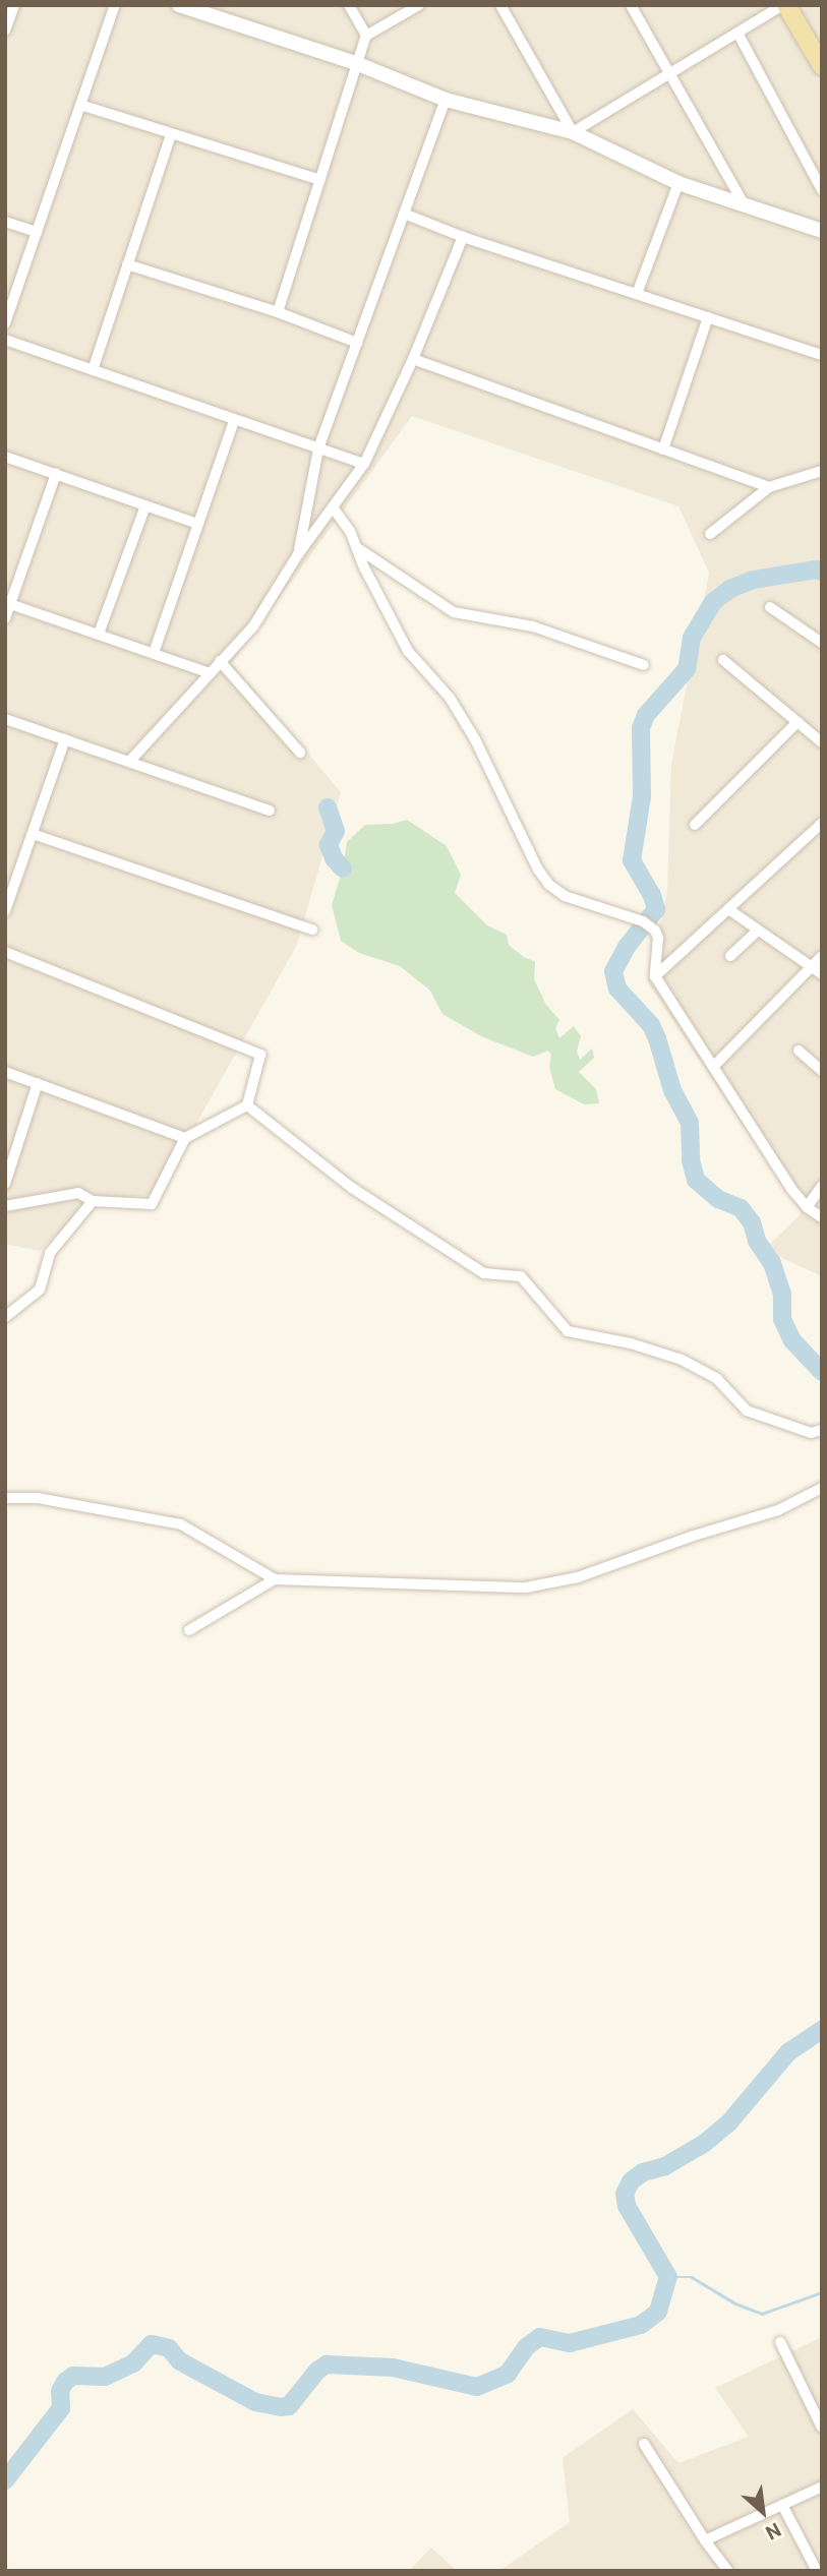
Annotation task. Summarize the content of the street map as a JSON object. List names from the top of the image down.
{
  "north": "bottom right"
}
